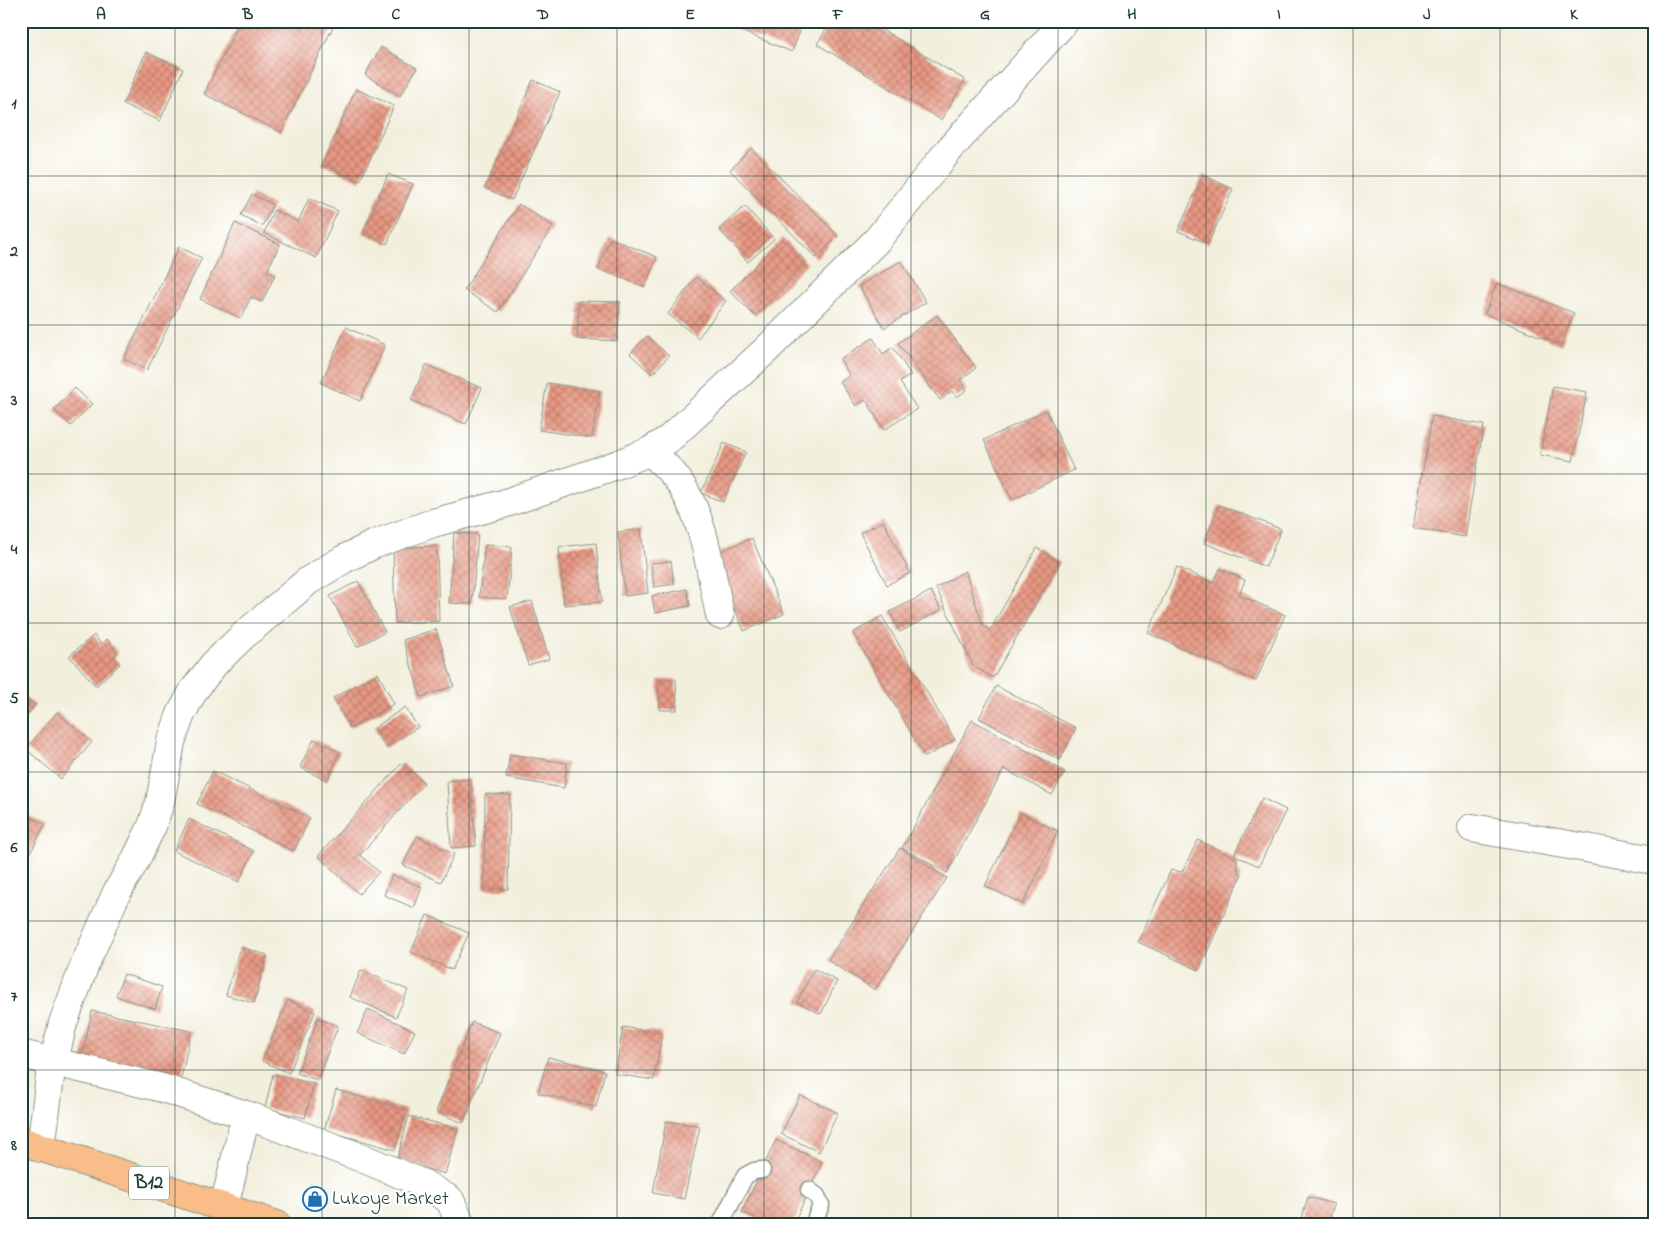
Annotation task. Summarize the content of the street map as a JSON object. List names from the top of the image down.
{
  "streets": {
    "highway": ["B12"]
  },
  "places": {
    "shop": ["Lukoye Market"]
  },
  "grid": {
    "columns": [
      "A",
      "B",
      "C",
      "D",
      "E",
      "F",
      "G",
      "H",
      "I",
      "J",
      "K"
    ],
    "rows": [
      "1",
      "2",
      "3",
      "4",
      "5",
      "6",
      "7",
      "8"
    ]
  }
}
